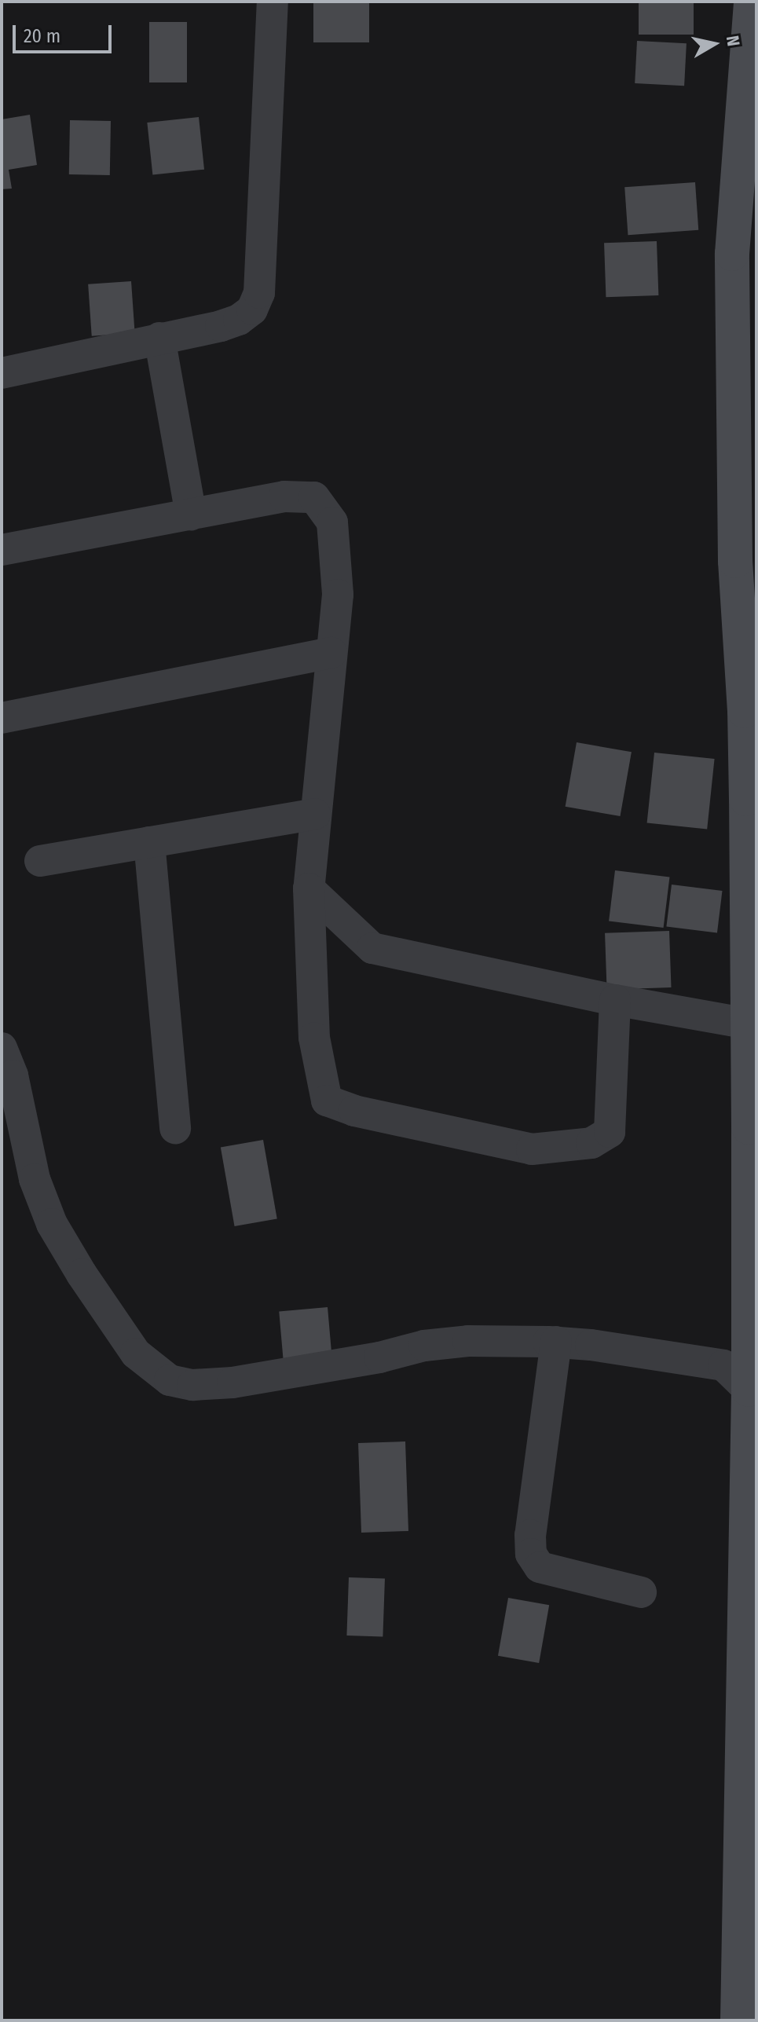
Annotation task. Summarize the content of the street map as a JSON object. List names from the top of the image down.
{
  "scale_bar": "20 m",
  "north": "right"
}
